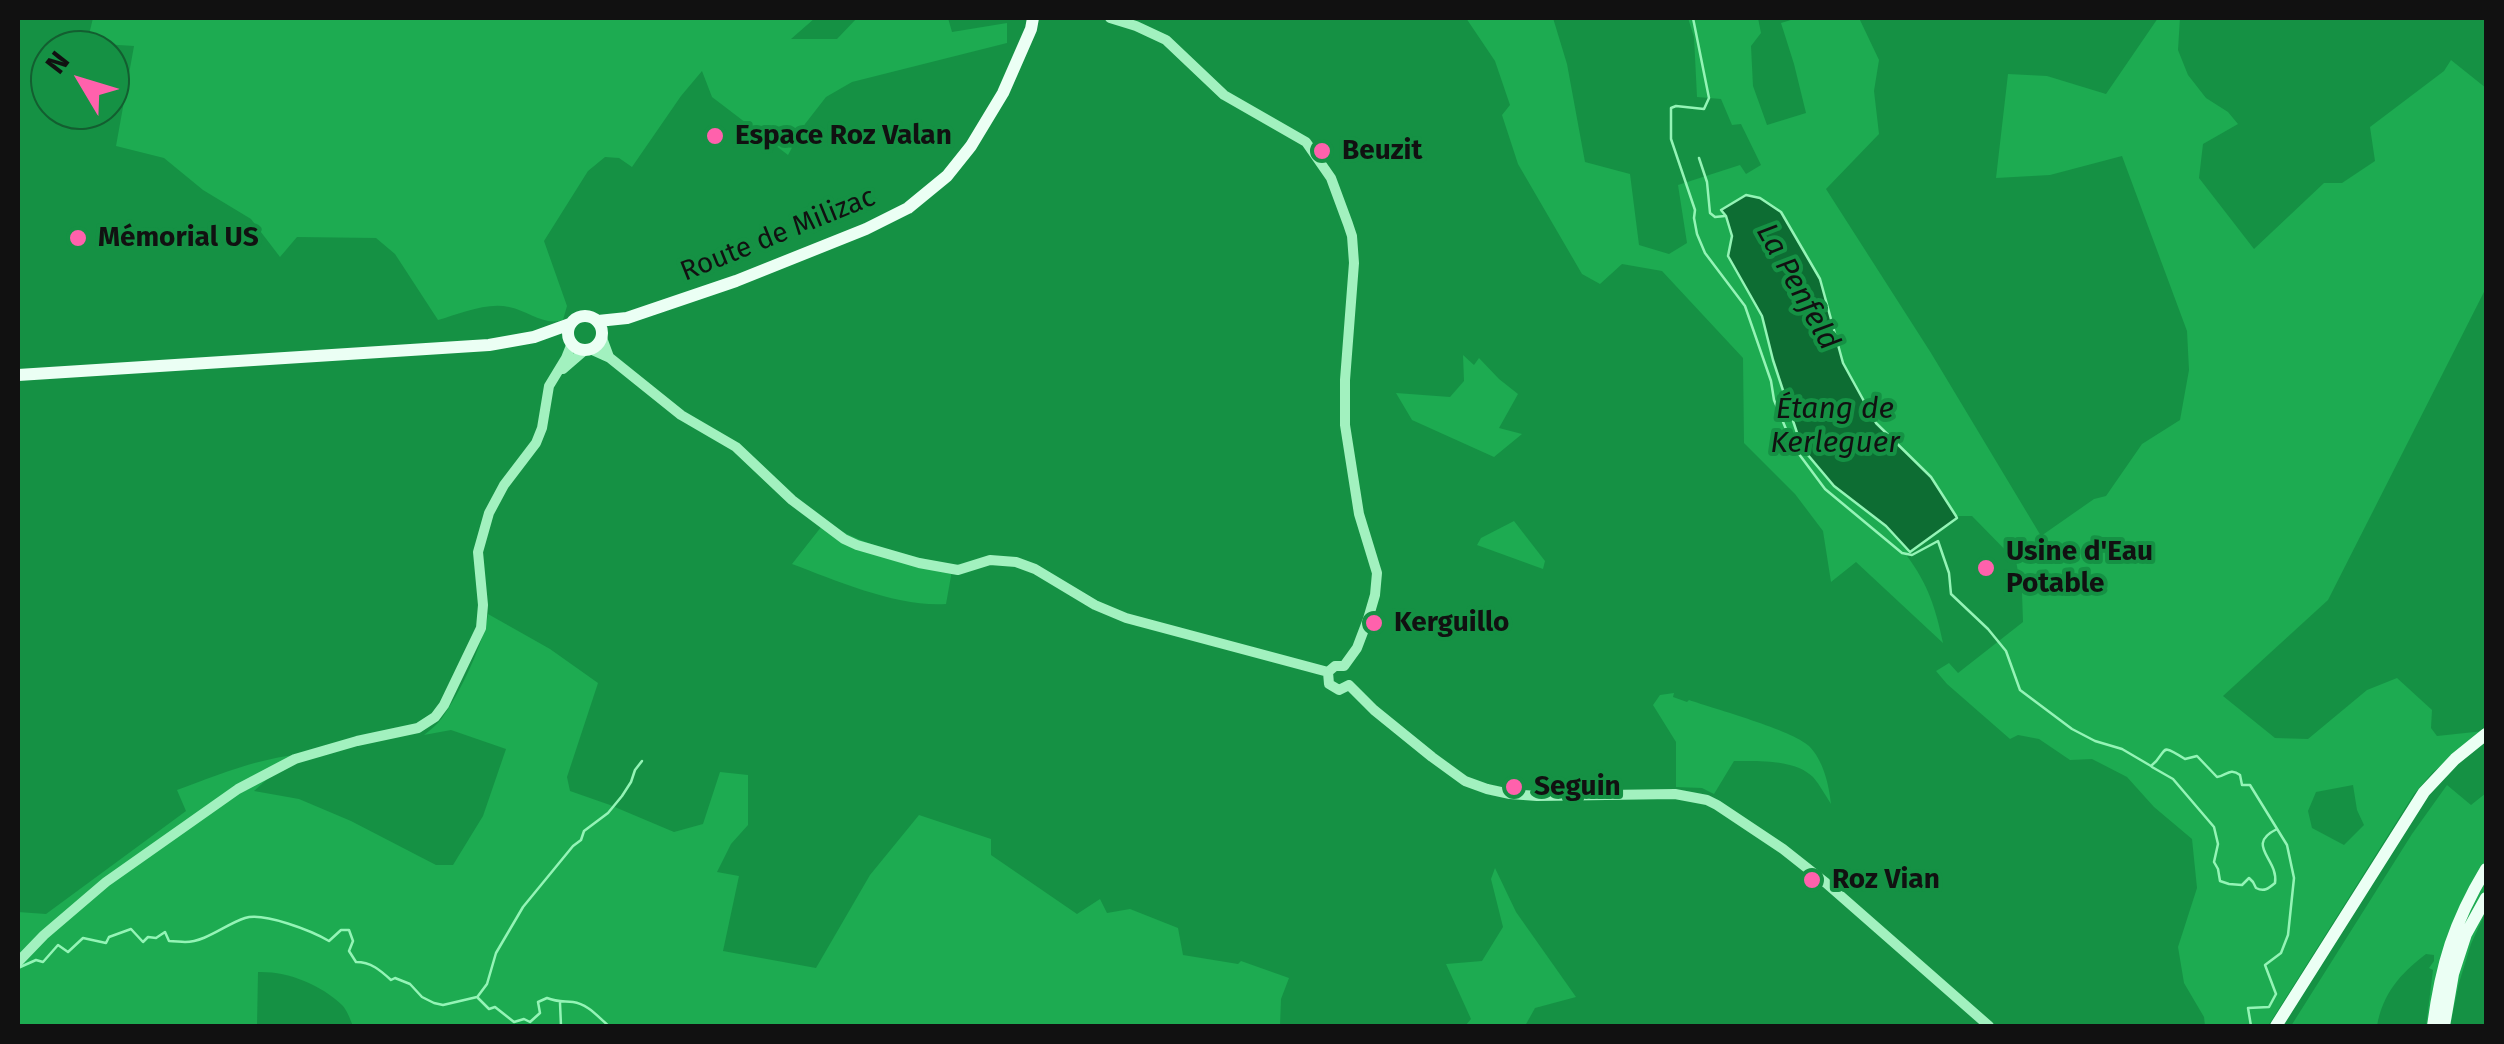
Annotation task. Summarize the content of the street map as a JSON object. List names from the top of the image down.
{
  "streets": {
    "main road": ["Route de Milizac"]
  },
  "water": ["La Penfeld", "Étang de Kerleguer"],
  "places": [
    "Espace Roz Valan",
    "Beuzit",
    "Mémorial US",
    "Usine d'Eau Potable",
    "Kerguillo",
    "Seguin",
    "Roz Vian"
  ],
  "north": "top left"
}
